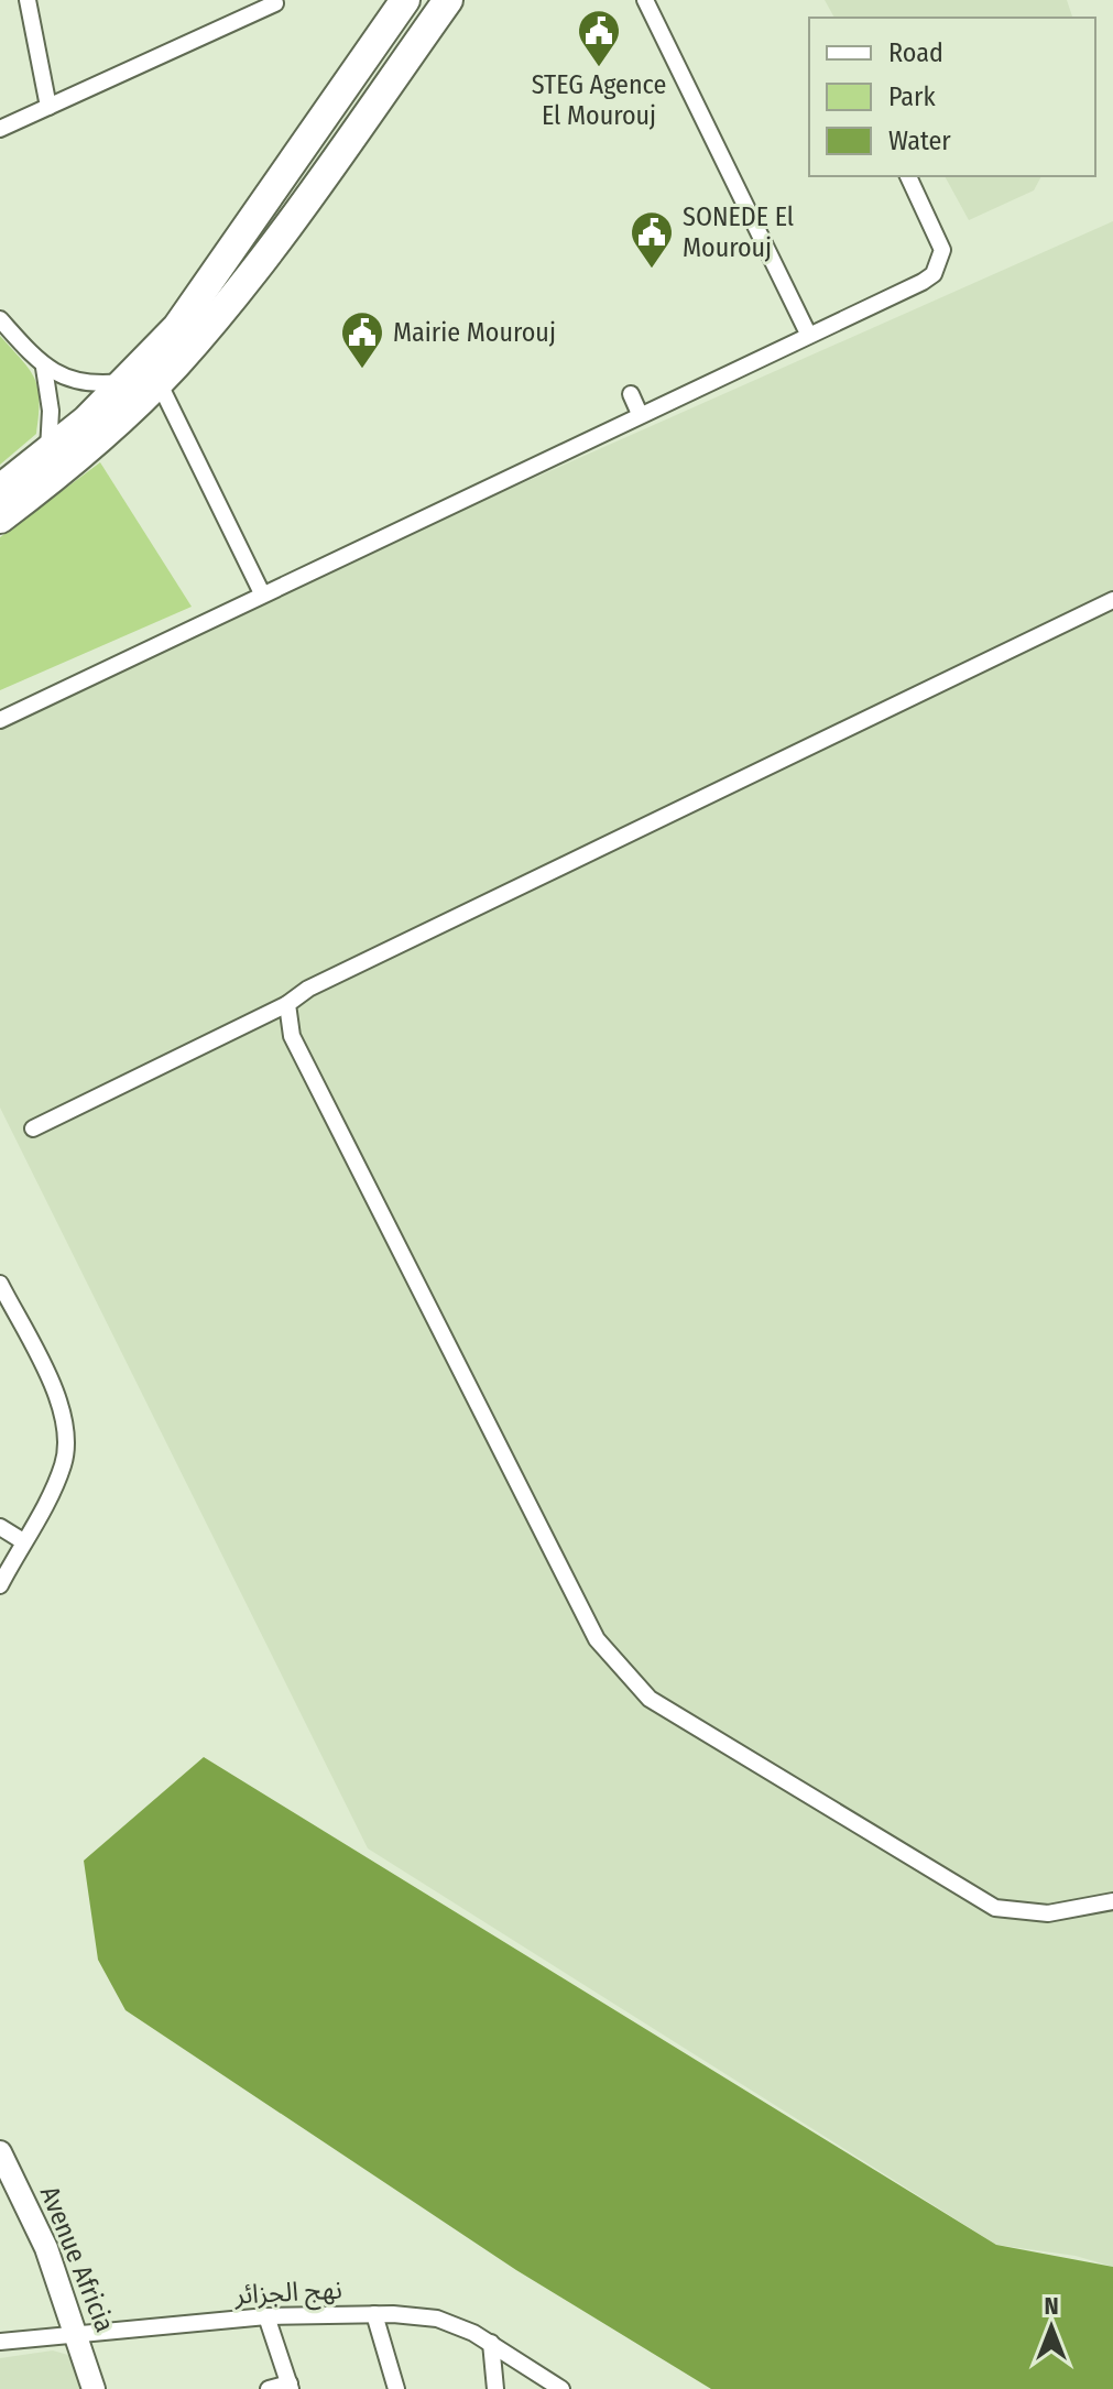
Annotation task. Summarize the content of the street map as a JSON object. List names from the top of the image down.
{
  "streets": {
    "street": ["Avenue Africia", "نهج الجزائر"]
  },
  "crossings": [
    ["Avenue Africia", "نهج الجزائر"]
  ],
  "places": {
    "public building": ["STEG Agence El Mourouj", "SONEDE El Mourouj", "Mairie Mourouj"]
  },
  "legend": ["Road", "Park", "Water"],
  "north": "top"
}
